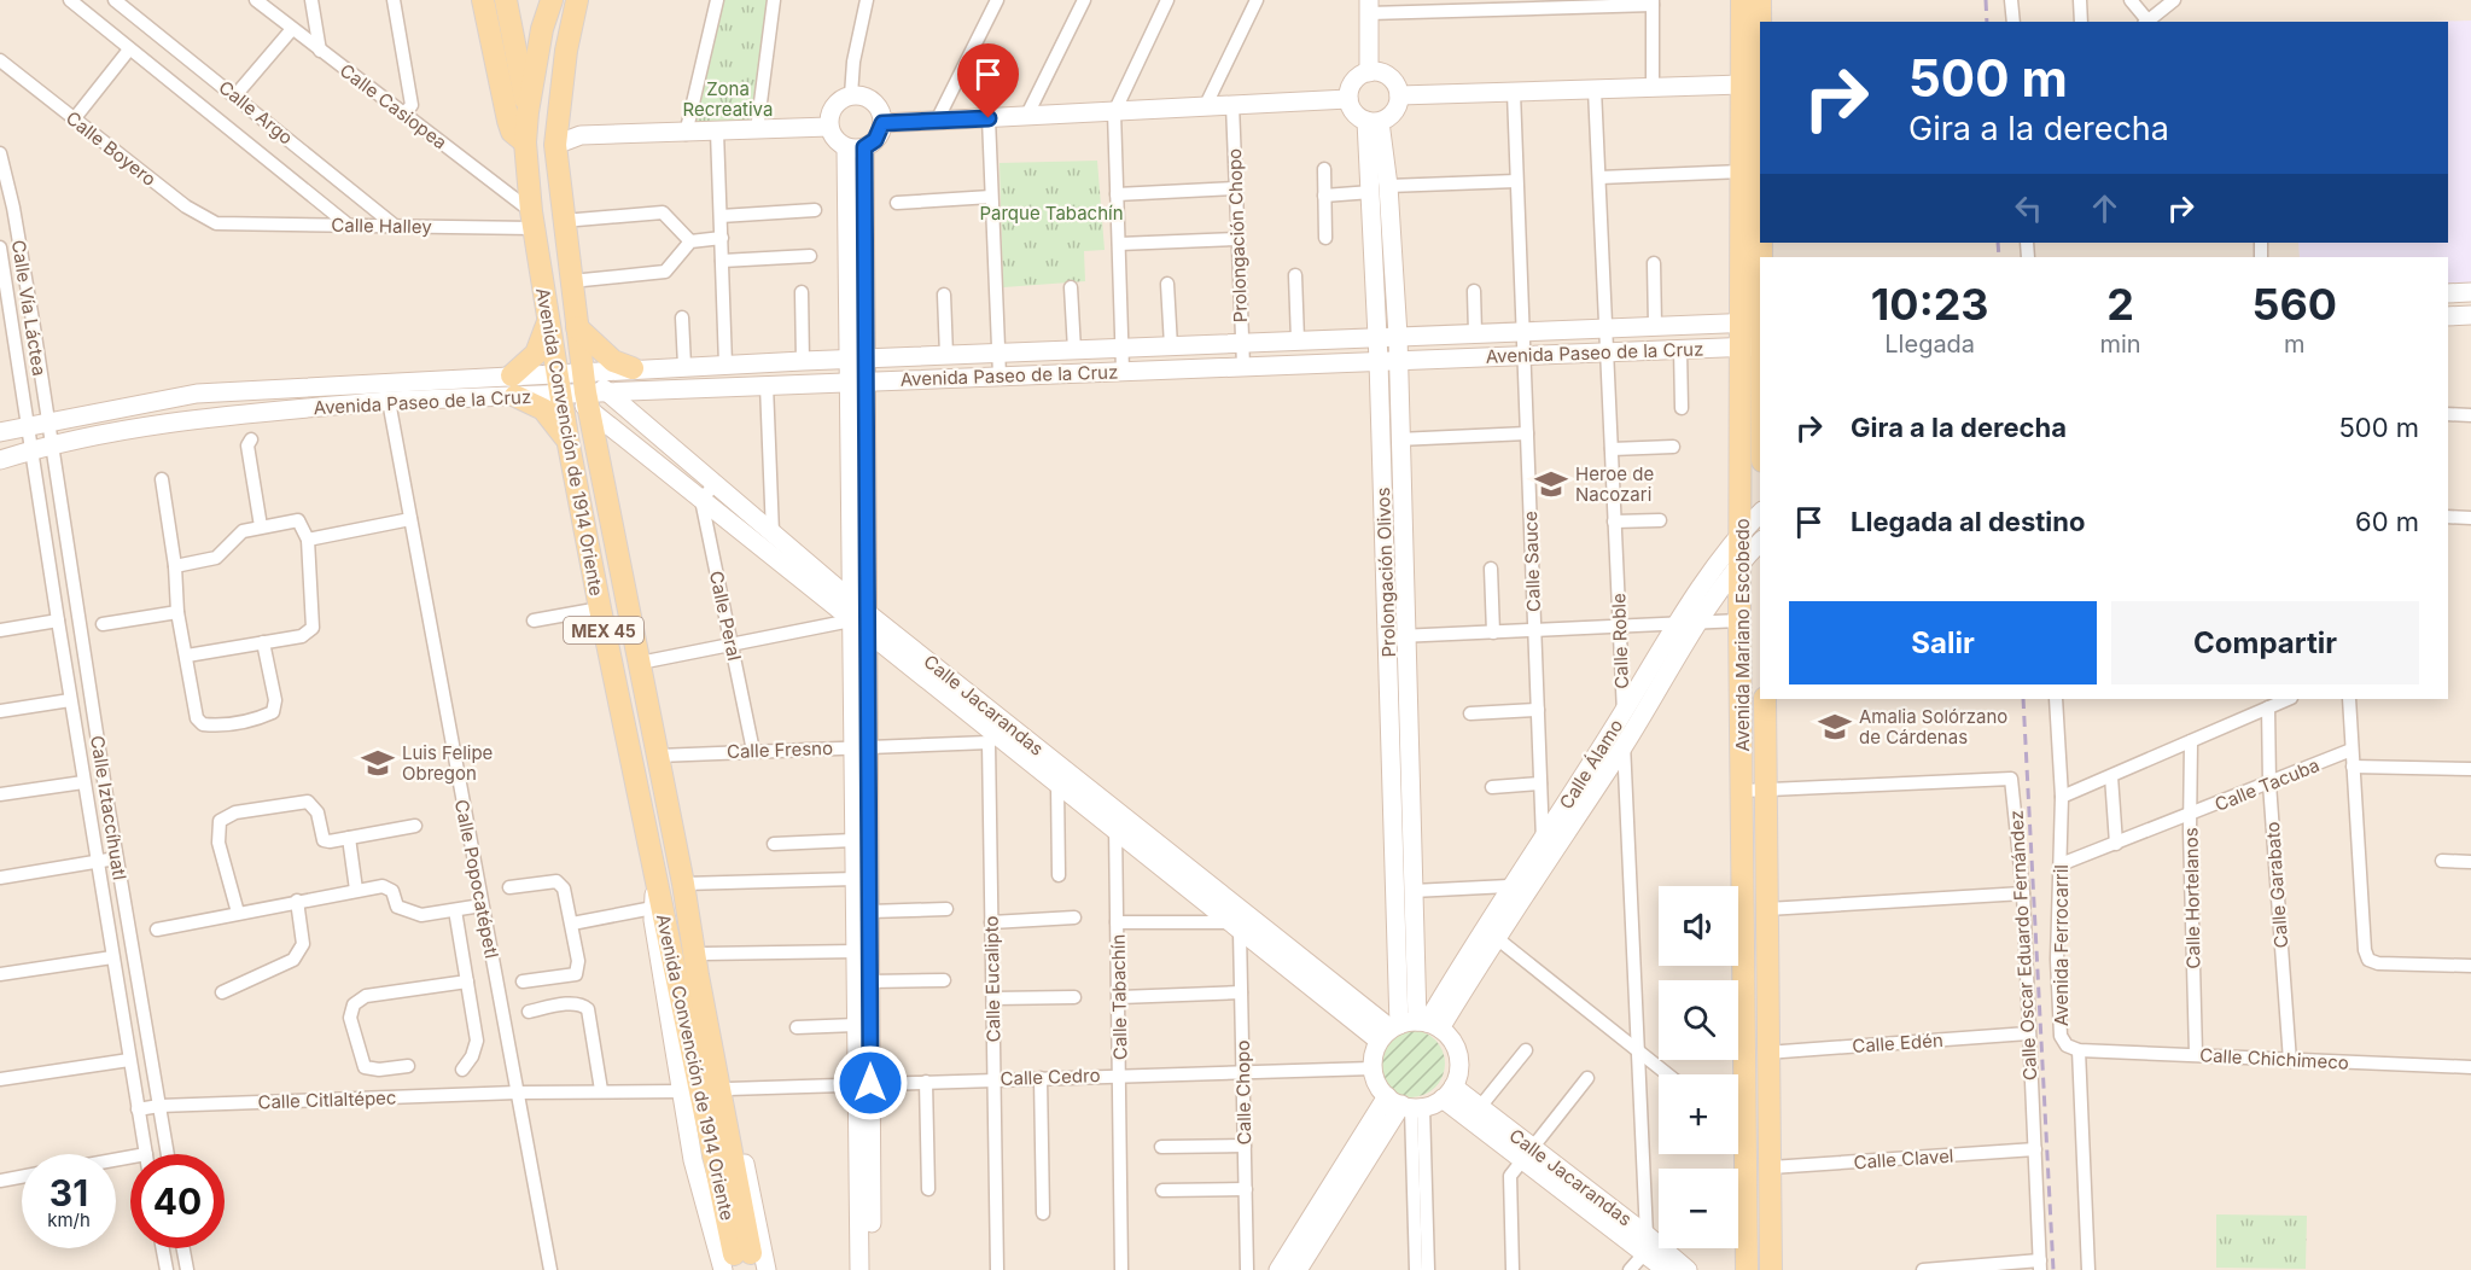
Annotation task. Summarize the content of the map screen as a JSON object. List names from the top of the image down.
{
  "streets": {
    "main road": ["Avenida Convención de 1914 Oriente", "MEX 45", "Avenida Mariano Escobedo"],
    "street": [
      "Calle Casiopea",
      "Calle Argo",
      "Calle Boyero",
      "Calle Halley",
      "Prolongación Chopo",
      "Calle Vía Láctea",
      "Avenida Paseo de la Cruz",
      "Calle Sauce",
      "Prolongación Olivos",
      "Calle Peral",
      "Calle Roble",
      "Calle Jacarandas",
      "Calle Fresno",
      "Calle Álamo",
      "Calle Tacuba",
      "Calle Iztaccíhuatl",
      "Calle Popocatépetl",
      "Calle Garabato",
      "Calle Hortelanos",
      "Calle Oscar Eduardo Fernández",
      "Avenida Ferrocarril",
      "Calle Eucalipto",
      "Calle Tabachín",
      "Calle Edén",
      "Calle Chichimeco",
      "Calle Cedro",
      "Calle Chopo",
      "Calle Citlaltépec",
      "Calle Clavel"
    ]
  },
  "crossings": [
    ["Calle Casiopea", "Calle Halley"],
    ["Calle Casiopea", "Avenida Convención de 1914 Oriente"],
    ["Calle Argo", "Calle Halley"],
    ["Calle Boyero", "Calle Halley"],
    ["Calle Halley", "Avenida Convención de 1914 Oriente"],
    ["Prolongación Chopo", "Avenida Paseo de la Cruz"],
    ["Calle Vía Láctea", "Avenida Paseo de la Cruz"],
    ["Calle Vía Láctea", "Calle Iztaccíhuatl"],
    ["Avenida Paseo de la Cruz", "Avenida Convención de 1914 Oriente"],
    ["Avenida Paseo de la Cruz", "Calle Sauce"],
    ["Avenida Paseo de la Cruz", "Prolongación Olivos"],
    ["Avenida Paseo de la Cruz", "Avenida Mariano Escobedo"],
    ["Avenida Paseo de la Cruz", "Calle Roble"],
    ["Avenida Paseo de la Cruz", "Calle Jacarandas"],
    ["Avenida Paseo de la Cruz", "Calle Iztaccíhuatl"],
    ["Avenida Paseo de la Cruz", "Calle Popocatépetl"],
    ["Avenida Convención de 1914 Oriente", "Calle Jacarandas"],
    ["Avenida Convención de 1914 Oriente", "Calle Fresno"],
    ["Avenida Convención de 1914 Oriente", "Calle Cedro"],
    ["Calle Sauce", "Calle Álamo"],
    ["Prolongación Olivos", "Calle Jacarandas"],
    ["Prolongación Olivos", "Calle Álamo"],
    ["Prolongación Olivos", "Calle Cedro"],
    ["Calle Peral", "Calle Jacarandas"],
    ["Calle Peral", "Calle Fresno"],
    ["Avenida Mariano Escobedo", "Calle Álamo"],
    ["Avenida Mariano Escobedo", "Calle Oscar Eduardo Fernández"],
    ["Avenida Mariano Escobedo", "Calle Edén"],
    ["Avenida Mariano Escobedo", "Calle Clavel"],
    ["Calle Roble", "Calle Jacarandas"],
    ["Calle Roble", "Calle Álamo"],
    ["Calle Jacarandas", "Calle Fresno"],
    ["Calle Jacarandas", "Calle Álamo"],
    ["Calle Jacarandas", "Calle Eucalipto"],
    ["Calle Jacarandas", "Calle Tabachín"],
    ["Calle Jacarandas", "Calle Cedro"],
    ["Calle Jacarandas", "Calle Chopo"],
    ["Calle Fresno", "Calle Eucalipto"],
    ["Calle Álamo", "Calle Cedro"],
    ["Calle Tacuba", "Calle Garabato"],
    ["Calle Tacuba", "Calle Hortelanos"],
    ["Calle Tacuba", "Avenida Ferrocarril"],
    ["Calle Iztaccíhuatl", "Calle Citlaltépec"],
    ["Calle Popocatépetl", "Calle Citlaltépec"],
    ["Calle Garabato", "Calle Chichimeco"],
    ["Calle Hortelanos", "Calle Chichimeco"],
    ["Calle Oscar Eduardo Fernández", "Calle Edén"],
    ["Calle Oscar Eduardo Fernández", "Calle Clavel"],
    ["Avenida Ferrocarril", "Calle Chichimeco"],
    ["Calle Eucalipto", "Calle Cedro"],
    ["Calle Tabachín", "Calle Cedro"],
    ["Calle Cedro", "Calle Chopo"]
  ],
  "parks": ["Zona Recreativa", "Parque Tabachín"],
  "places": {
    "school or university": ["Heroe de Nacozari", "Amalia Solórzano de Cárdenas", "Luis Felipe Obregon"]
  },
  "page": {
    "turn": ["500 m", "Gira a la derecha"],
    "eta": [
      "10:23",
      "Llegada",
      "2",
      "min",
      "560",
      "m"
    ],
    "list": [
      {
        "name": "Gira a la derecha",
        "value": "500 m"
      },
      {
        "name": "Llegada al destino",
        "value": "60 m"
      }
    ],
    "buttons": ["Salir", "Compartir"],
    "map_buttons": ["+", "−"],
    "speed": "31 km/h",
    "limit": "40"
  }
}
